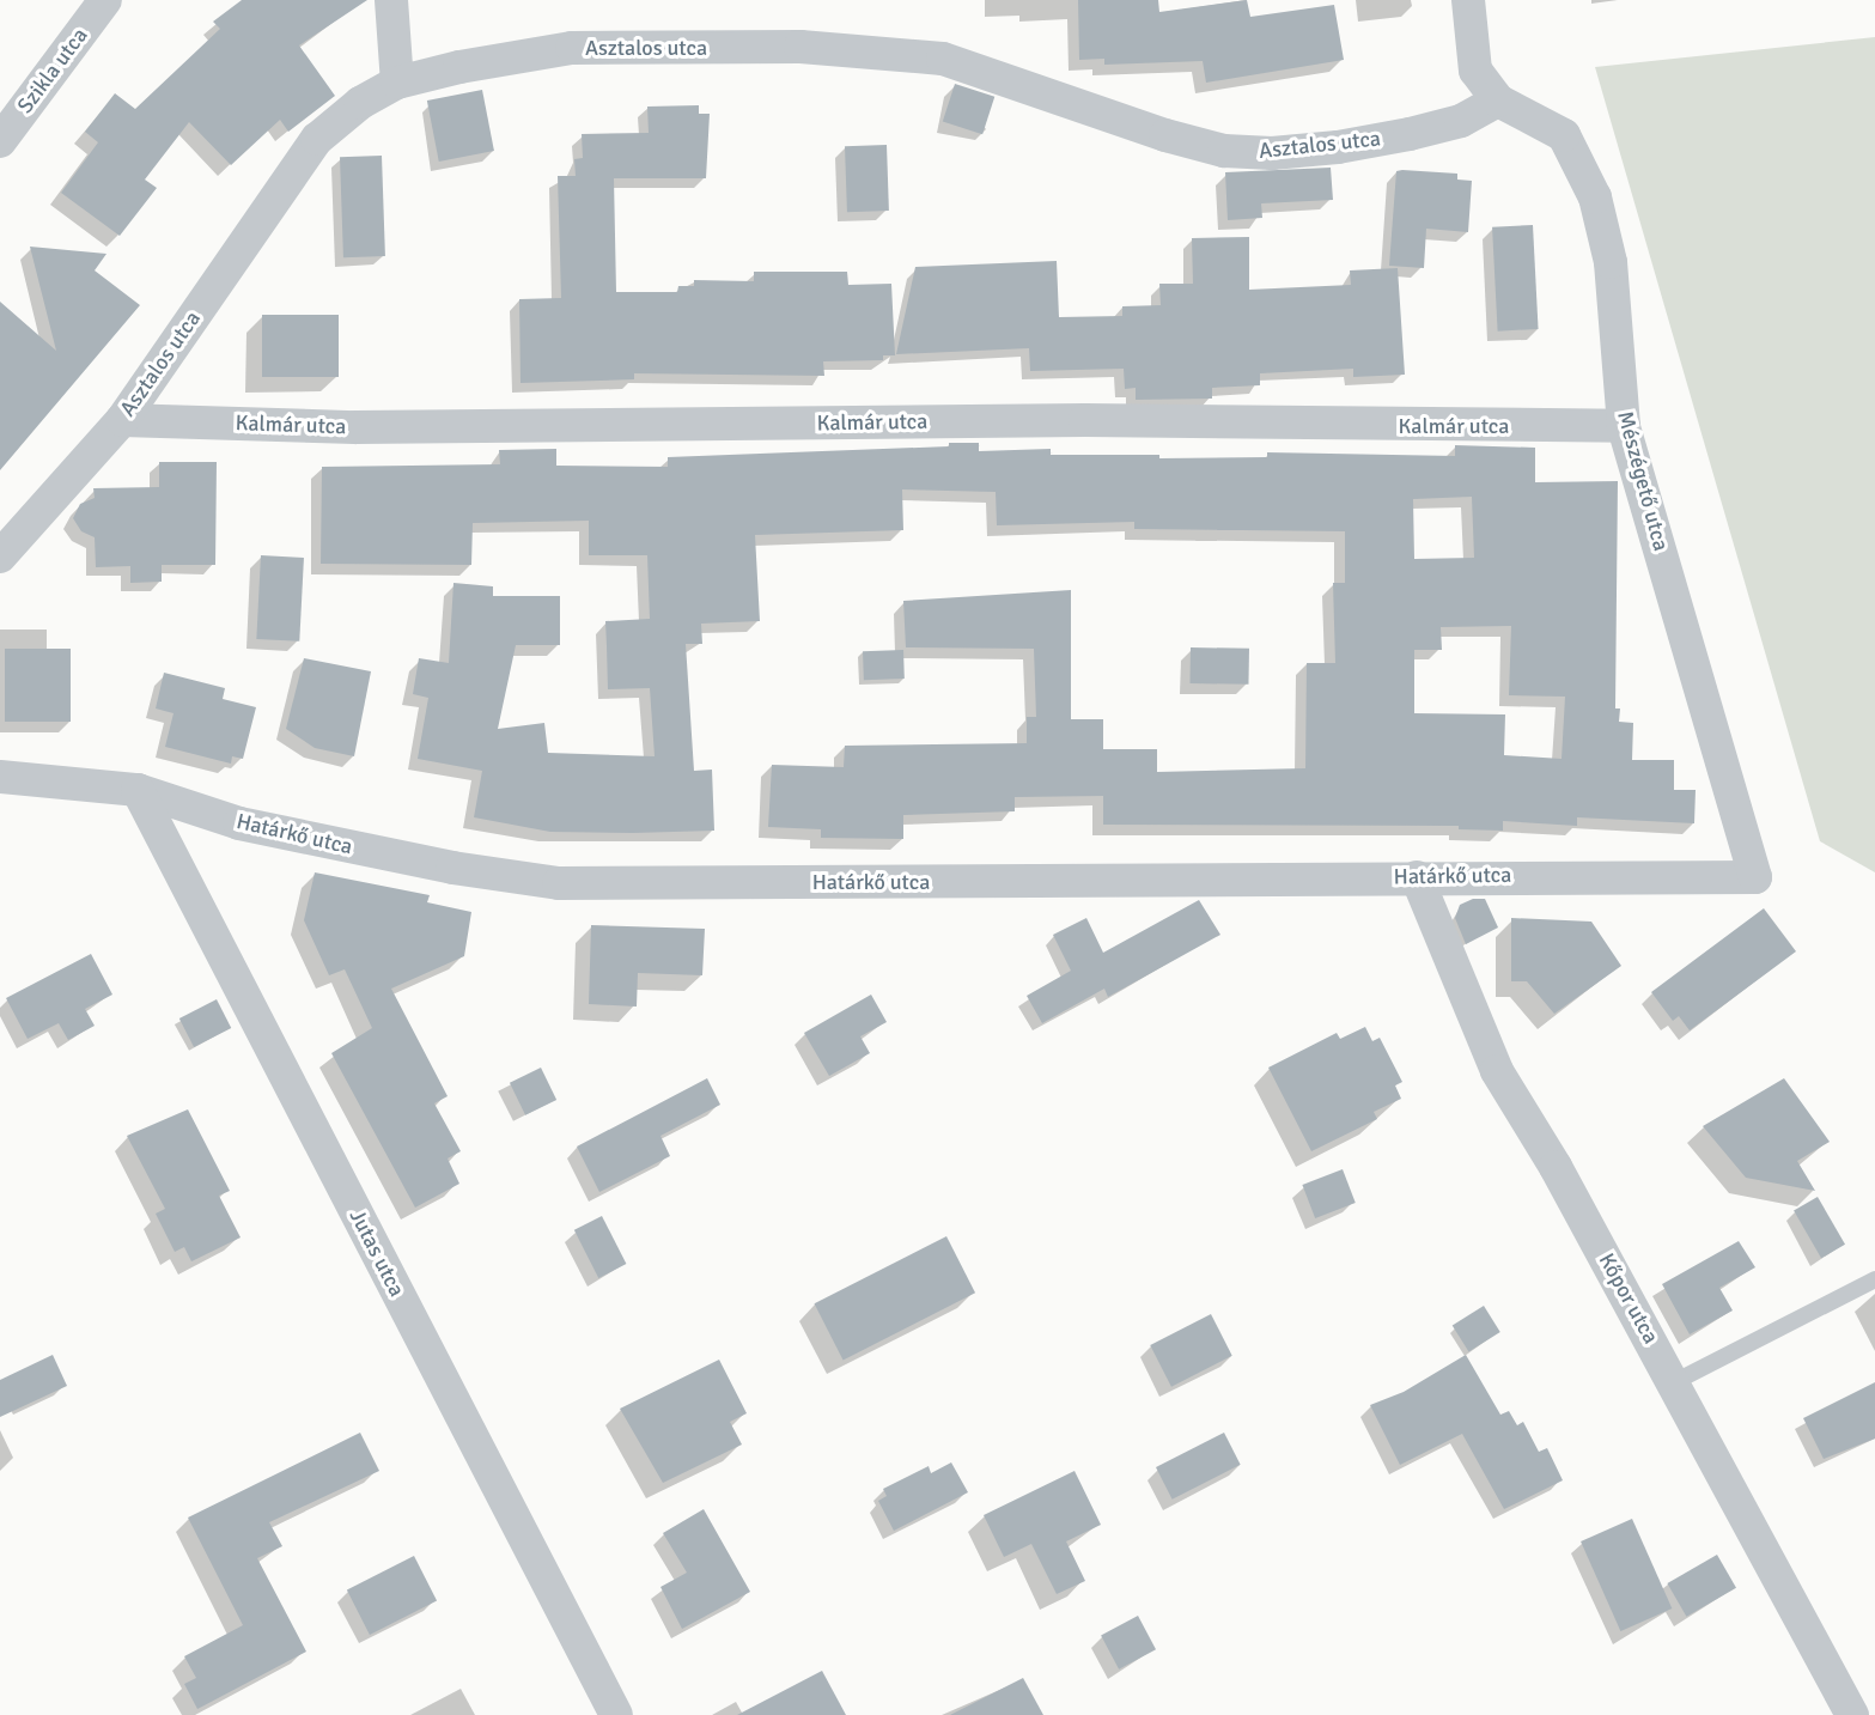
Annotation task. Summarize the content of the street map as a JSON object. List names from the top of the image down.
{
  "streets": {
    "street": [
      "Asztalos utca",
      "Szikla utca",
      "Kalmár utca",
      "Mészégető utca",
      "Határkő utca",
      "Jutas utca",
      "Kőpor utca"
    ]
  },
  "crossings": [
    ["Asztalos utca", "Kalmár utca"],
    ["Asztalos utca", "Mészégető utca"],
    ["Kalmár utca", "Mészégető utca"],
    ["Mészégető utca", "Határkő utca"],
    ["Határkő utca", "Jutas utca"],
    ["Határkő utca", "Kőpor utca"]
  ]
}
